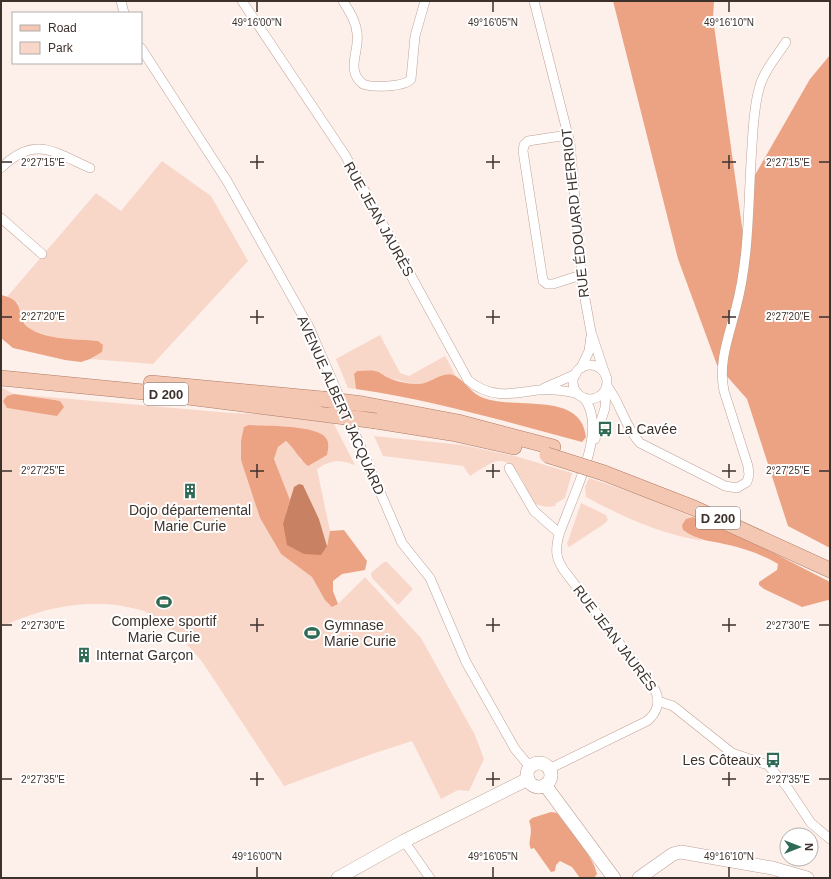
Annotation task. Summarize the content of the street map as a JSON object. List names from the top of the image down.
{
  "streets": {
    "main road": ["D 200"],
    "street": ["RUE ÉDOUARD HERRIOT", "RUE JEAN JAURÈS", "AVENUE ALBERT JACQUARD"]
  },
  "crossings": [
    ["RUE ÉDOUARD HERRIOT", "RUE JEAN JAURÈS"]
  ],
  "places": {
    "bus stop": ["La Cavée", "Les Côteaux"],
    "building": ["Dojo départemental Marie Curie", "Internat Garçon"],
    "sports": ["Complexe sportif Marie Curie", "Gymnase Marie Curie"]
  },
  "legend": ["Road", "Park"],
  "north": "right",
  "coordinates": [
    "49°16'00\"N",
    "49°16'05\"N",
    "49°16'10\"N",
    "2°27'15\"E",
    "2°27'20\"E",
    "2°27'25\"E",
    "2°27'30\"E",
    "2°27'35\"E"
  ]
}
